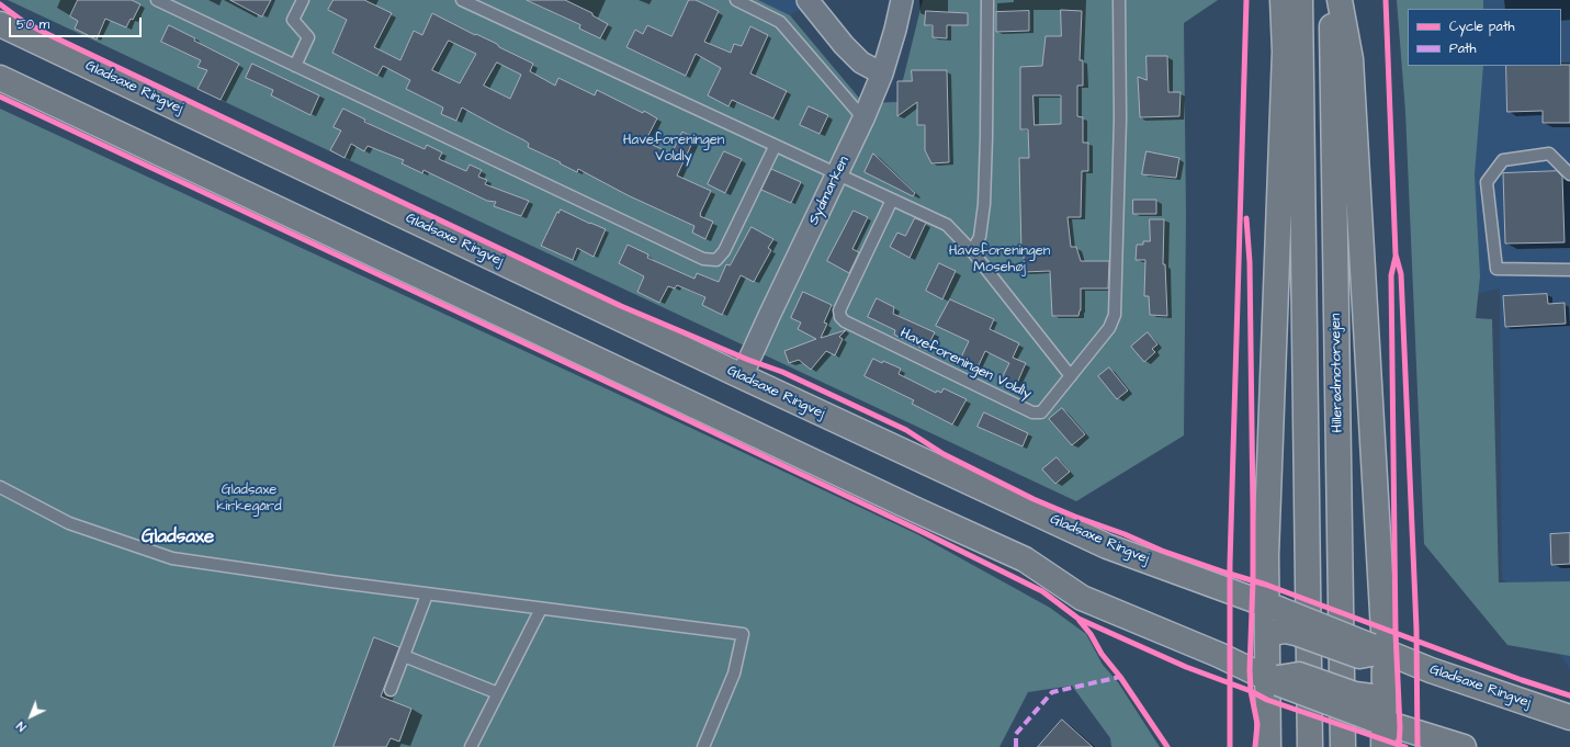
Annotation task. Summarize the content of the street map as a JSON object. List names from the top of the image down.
{
  "streets": {
    "main road": ["Gladsaxe Ringvej", "Hillerødmotorvejen"],
    "street": ["Sydmarken"],
    "lane": ["Haveforeningen Voldly"]
  },
  "crossings": [
    ["Gladsaxe Ringvej", "Sydmarken"]
  ],
  "districts": ["Gladsaxe"],
  "parks": ["Haveforeningen Voldly", "Haveforeningen Mosehøj", "Gladsaxe kirkegård"],
  "legend": ["Cycle path", "Path"],
  "scale_bar": "50 m",
  "north": "bottom left"
}
